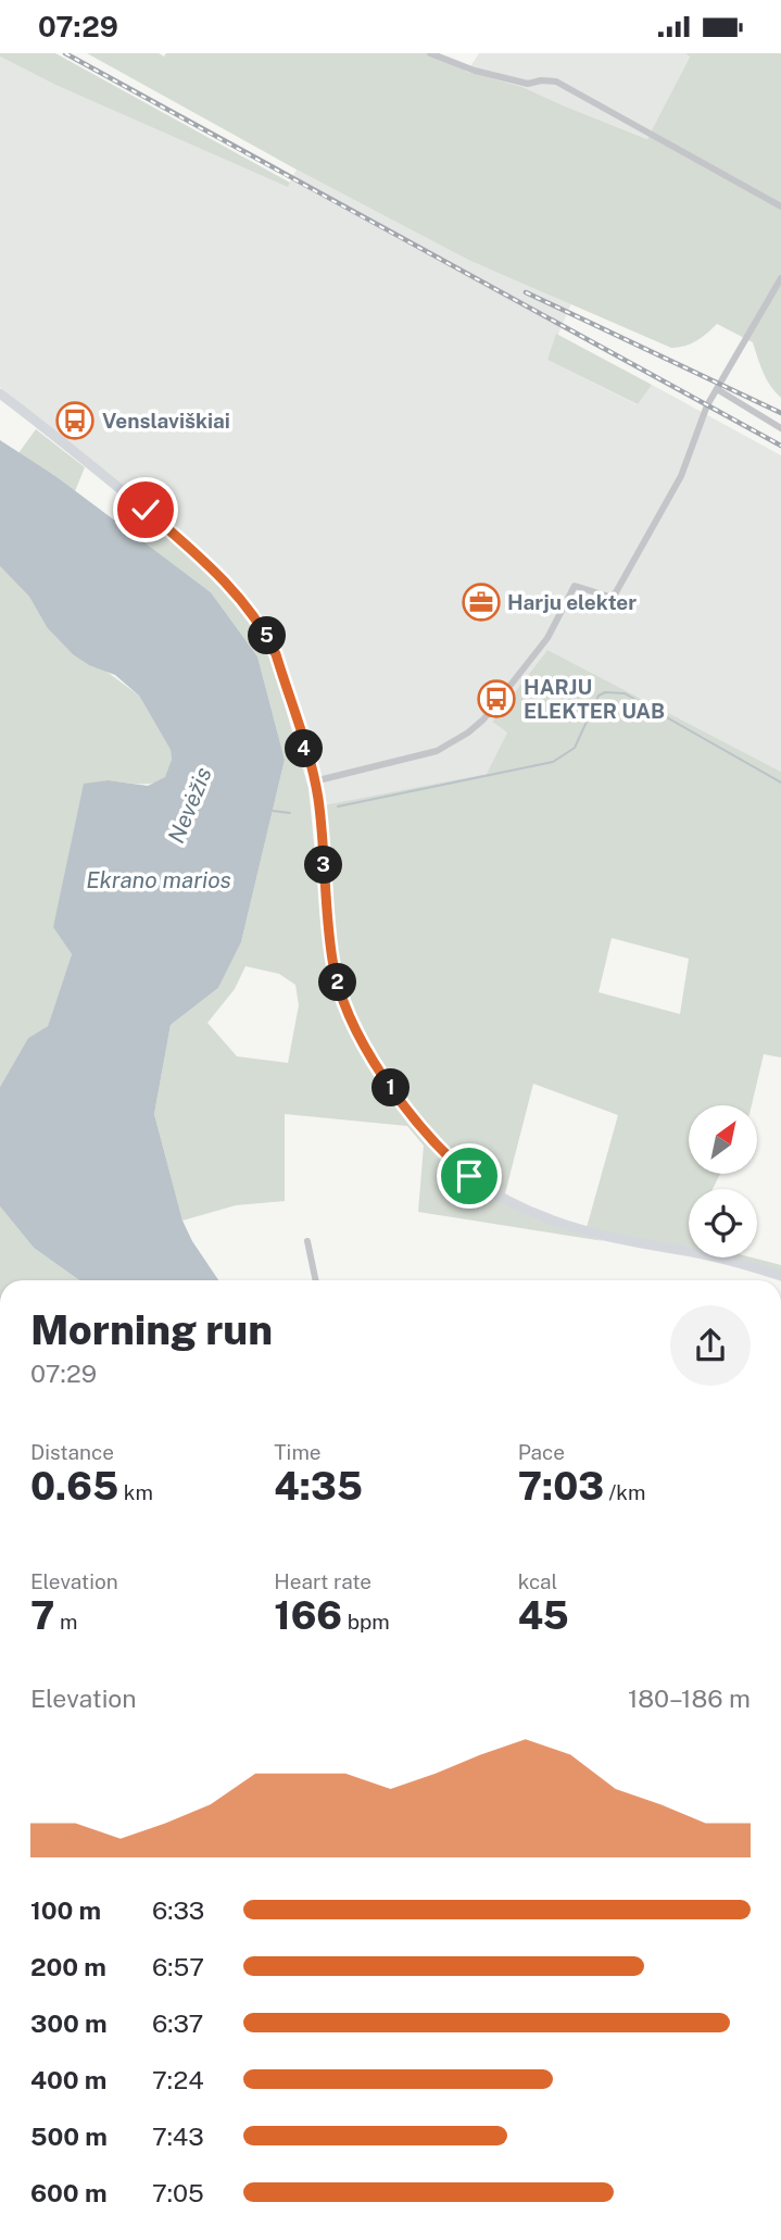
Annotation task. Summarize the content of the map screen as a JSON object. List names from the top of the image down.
{
  "water": ["Nevėžis", "Ekrano marios"],
  "places": {
    "bus stop": ["Venslaviškiai", "HARJU ELEKTER UAB"],
    "office": ["Harju elekter"]
  },
  "north": "top right",
  "page": {
    "status": "07:29",
    "pins": [
      "5",
      "4",
      "3",
      "2",
      "1"
    ],
    "heading": ["Morning run", "07:29"],
    "stats": [
      ["Distance", "0.65 km"],
      ["Time", "4:35"],
      ["Pace", "7:03 /km"],
      ["Elevation", "7 m"],
      ["Heart rate", "166 bpm"],
      ["kcal", "45"]
    ],
    "chart": ["Elevation", "180–186 m"],
    "list": [
      {
        "name": "100 m",
        "note": "6:33"
      },
      {
        "name": "200 m",
        "note": "6:57"
      },
      {
        "name": "300 m",
        "note": "6:37"
      },
      {
        "name": "400 m",
        "note": "7:24"
      },
      {
        "name": "500 m",
        "note": "7:43"
      },
      {
        "name": "600 m",
        "note": "7:05"
      }
    ]
  }
}
